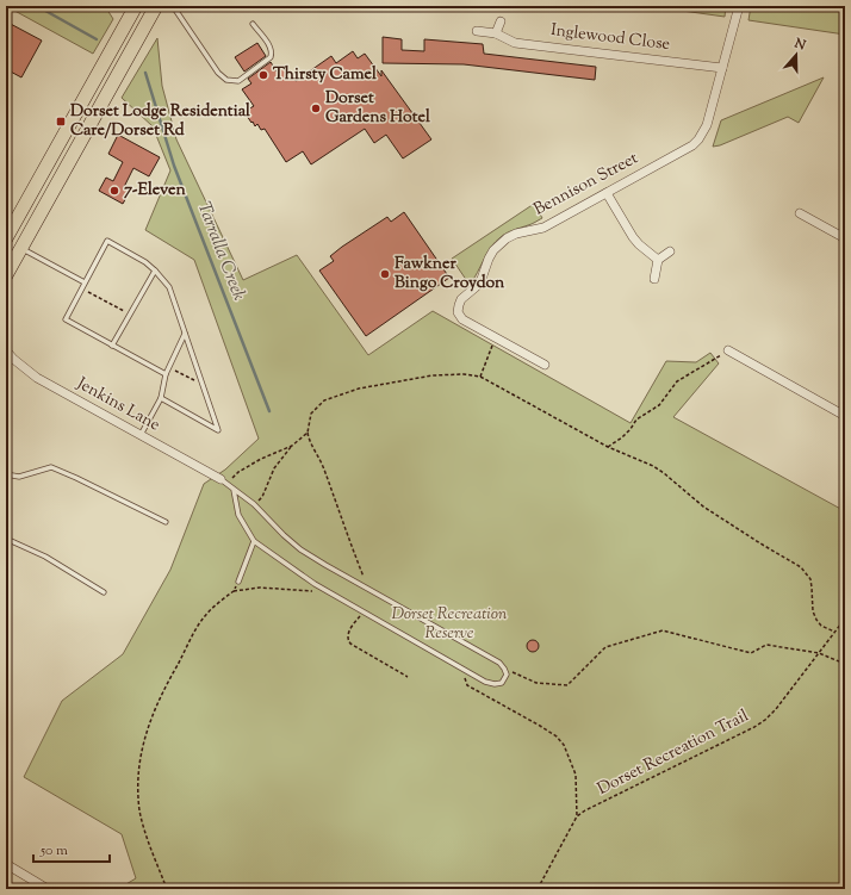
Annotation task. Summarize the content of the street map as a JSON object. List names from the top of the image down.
{
  "streets": {
    "street": ["Inglewood Close", "Bennison Street", "Jenkins Lane"],
    "path": ["Dorset Recreation Trail"]
  },
  "crossings": [
    ["Inglewood Close", "Bennison Street"]
  ],
  "water": ["Tarralla Creek"],
  "parks": ["Dorset Recreation Reserve"],
  "places": {
    "other": [
      "Thirsty Camel",
      "Dorset Gardens Hotel",
      "7-Eleven",
      "Fawkner Bingo Croydon"
    ],
    "transit": ["Dorset Lodge Residential Care/Dorset Rd"]
  },
  "scale_bar": "50 m",
  "north": "top"
}
